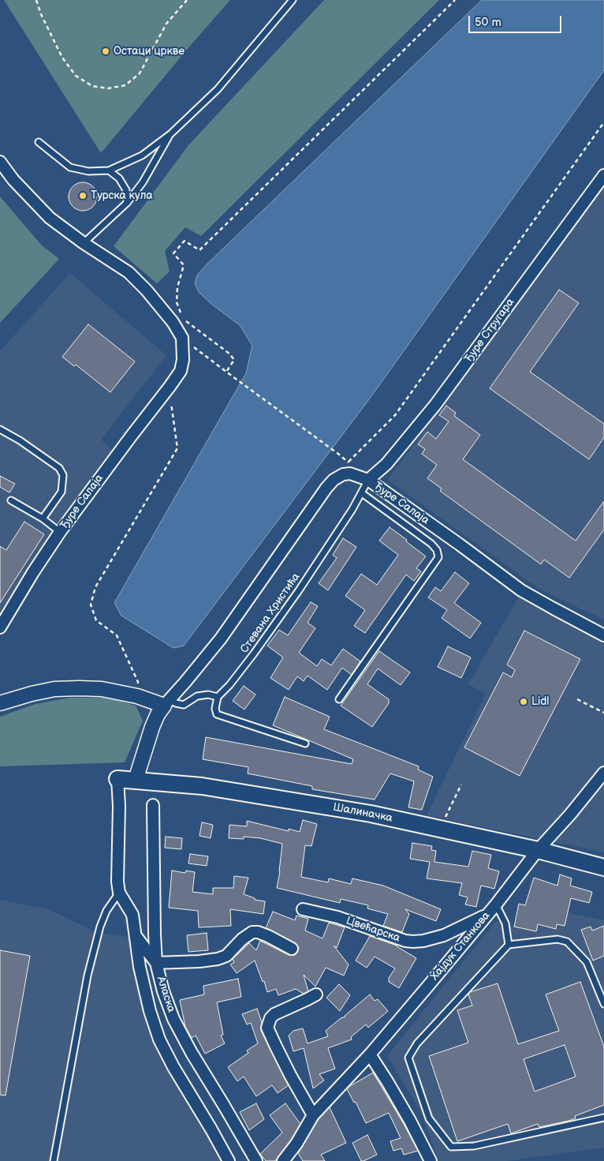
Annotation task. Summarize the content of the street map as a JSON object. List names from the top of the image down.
{
  "streets": {
    "main road": ["Шалиначка"],
    "street": [
      "Ђуре Стругара",
      "Ђуре Салаја",
      "Цвећарска",
      "Хајдук Станкова",
      "Аласка"
    ],
    "lane": ["Стевана Христића"]
  },
  "crossings": [
    ["Ђуре Стругара", "Ђуре Салаја"],
    ["Ђуре Стругара", "Стевана Христића"],
    ["Ђуре Салаја", "Стевана Христића"],
    ["Ђуре Салаја", "Шалиначка"],
    ["Шалиначка", "Хајдук Станкова"],
    ["Цвећарска", "Хајдук Станкова"]
  ],
  "places": ["Остаци цркве", "Турска кула", "Lidl"],
  "scale_bar": "50 m"
}
